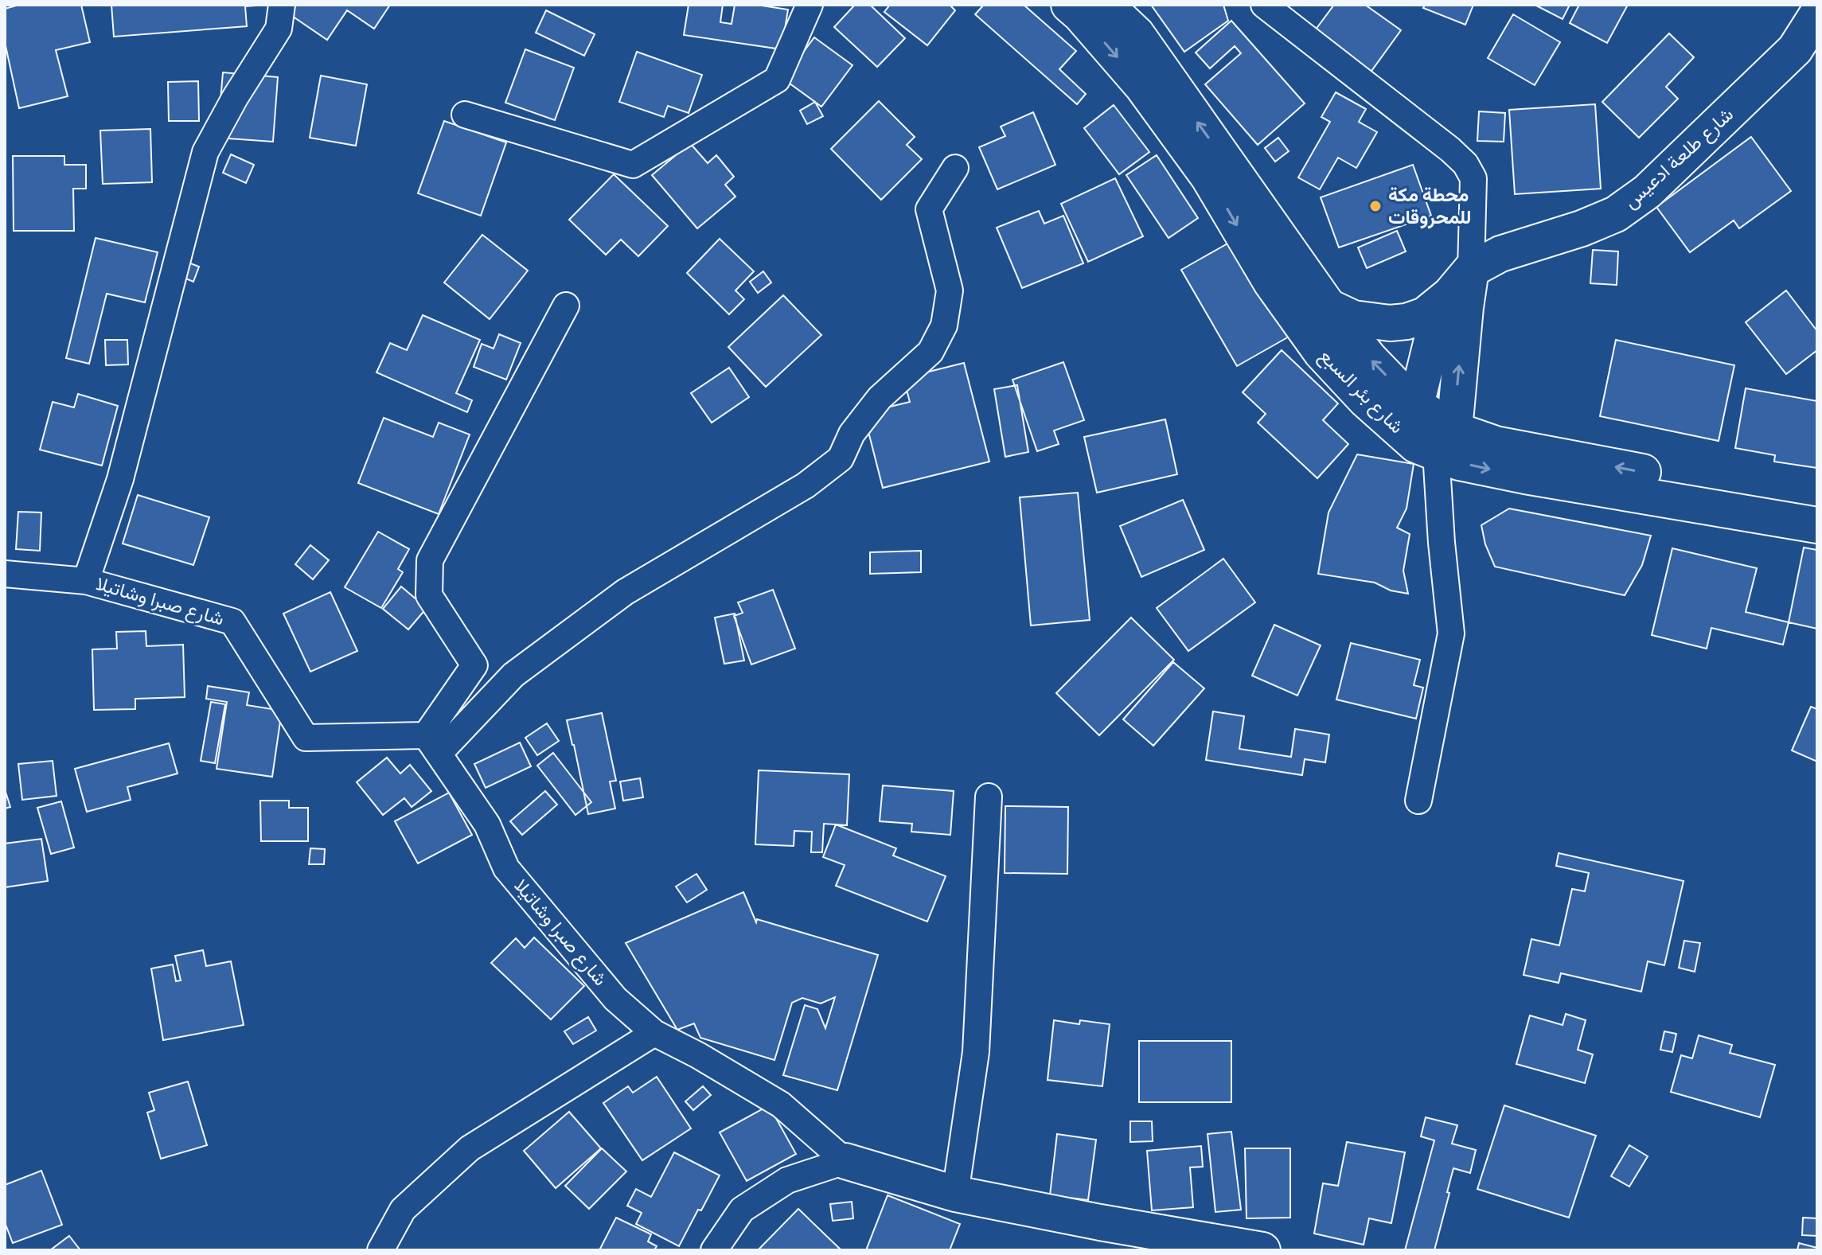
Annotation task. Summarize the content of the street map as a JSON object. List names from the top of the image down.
{
  "streets": {
    "street": ["شارع طلعة ادعيس", "شارع بئر السبع", "شارع صبرا وشاتيلا"]
  },
  "crossings": [
    ["شارع طلعة ادعيس", "شارع بئر السبع"]
  ],
  "places": ["محطة مكة للمحروقات"]
}
